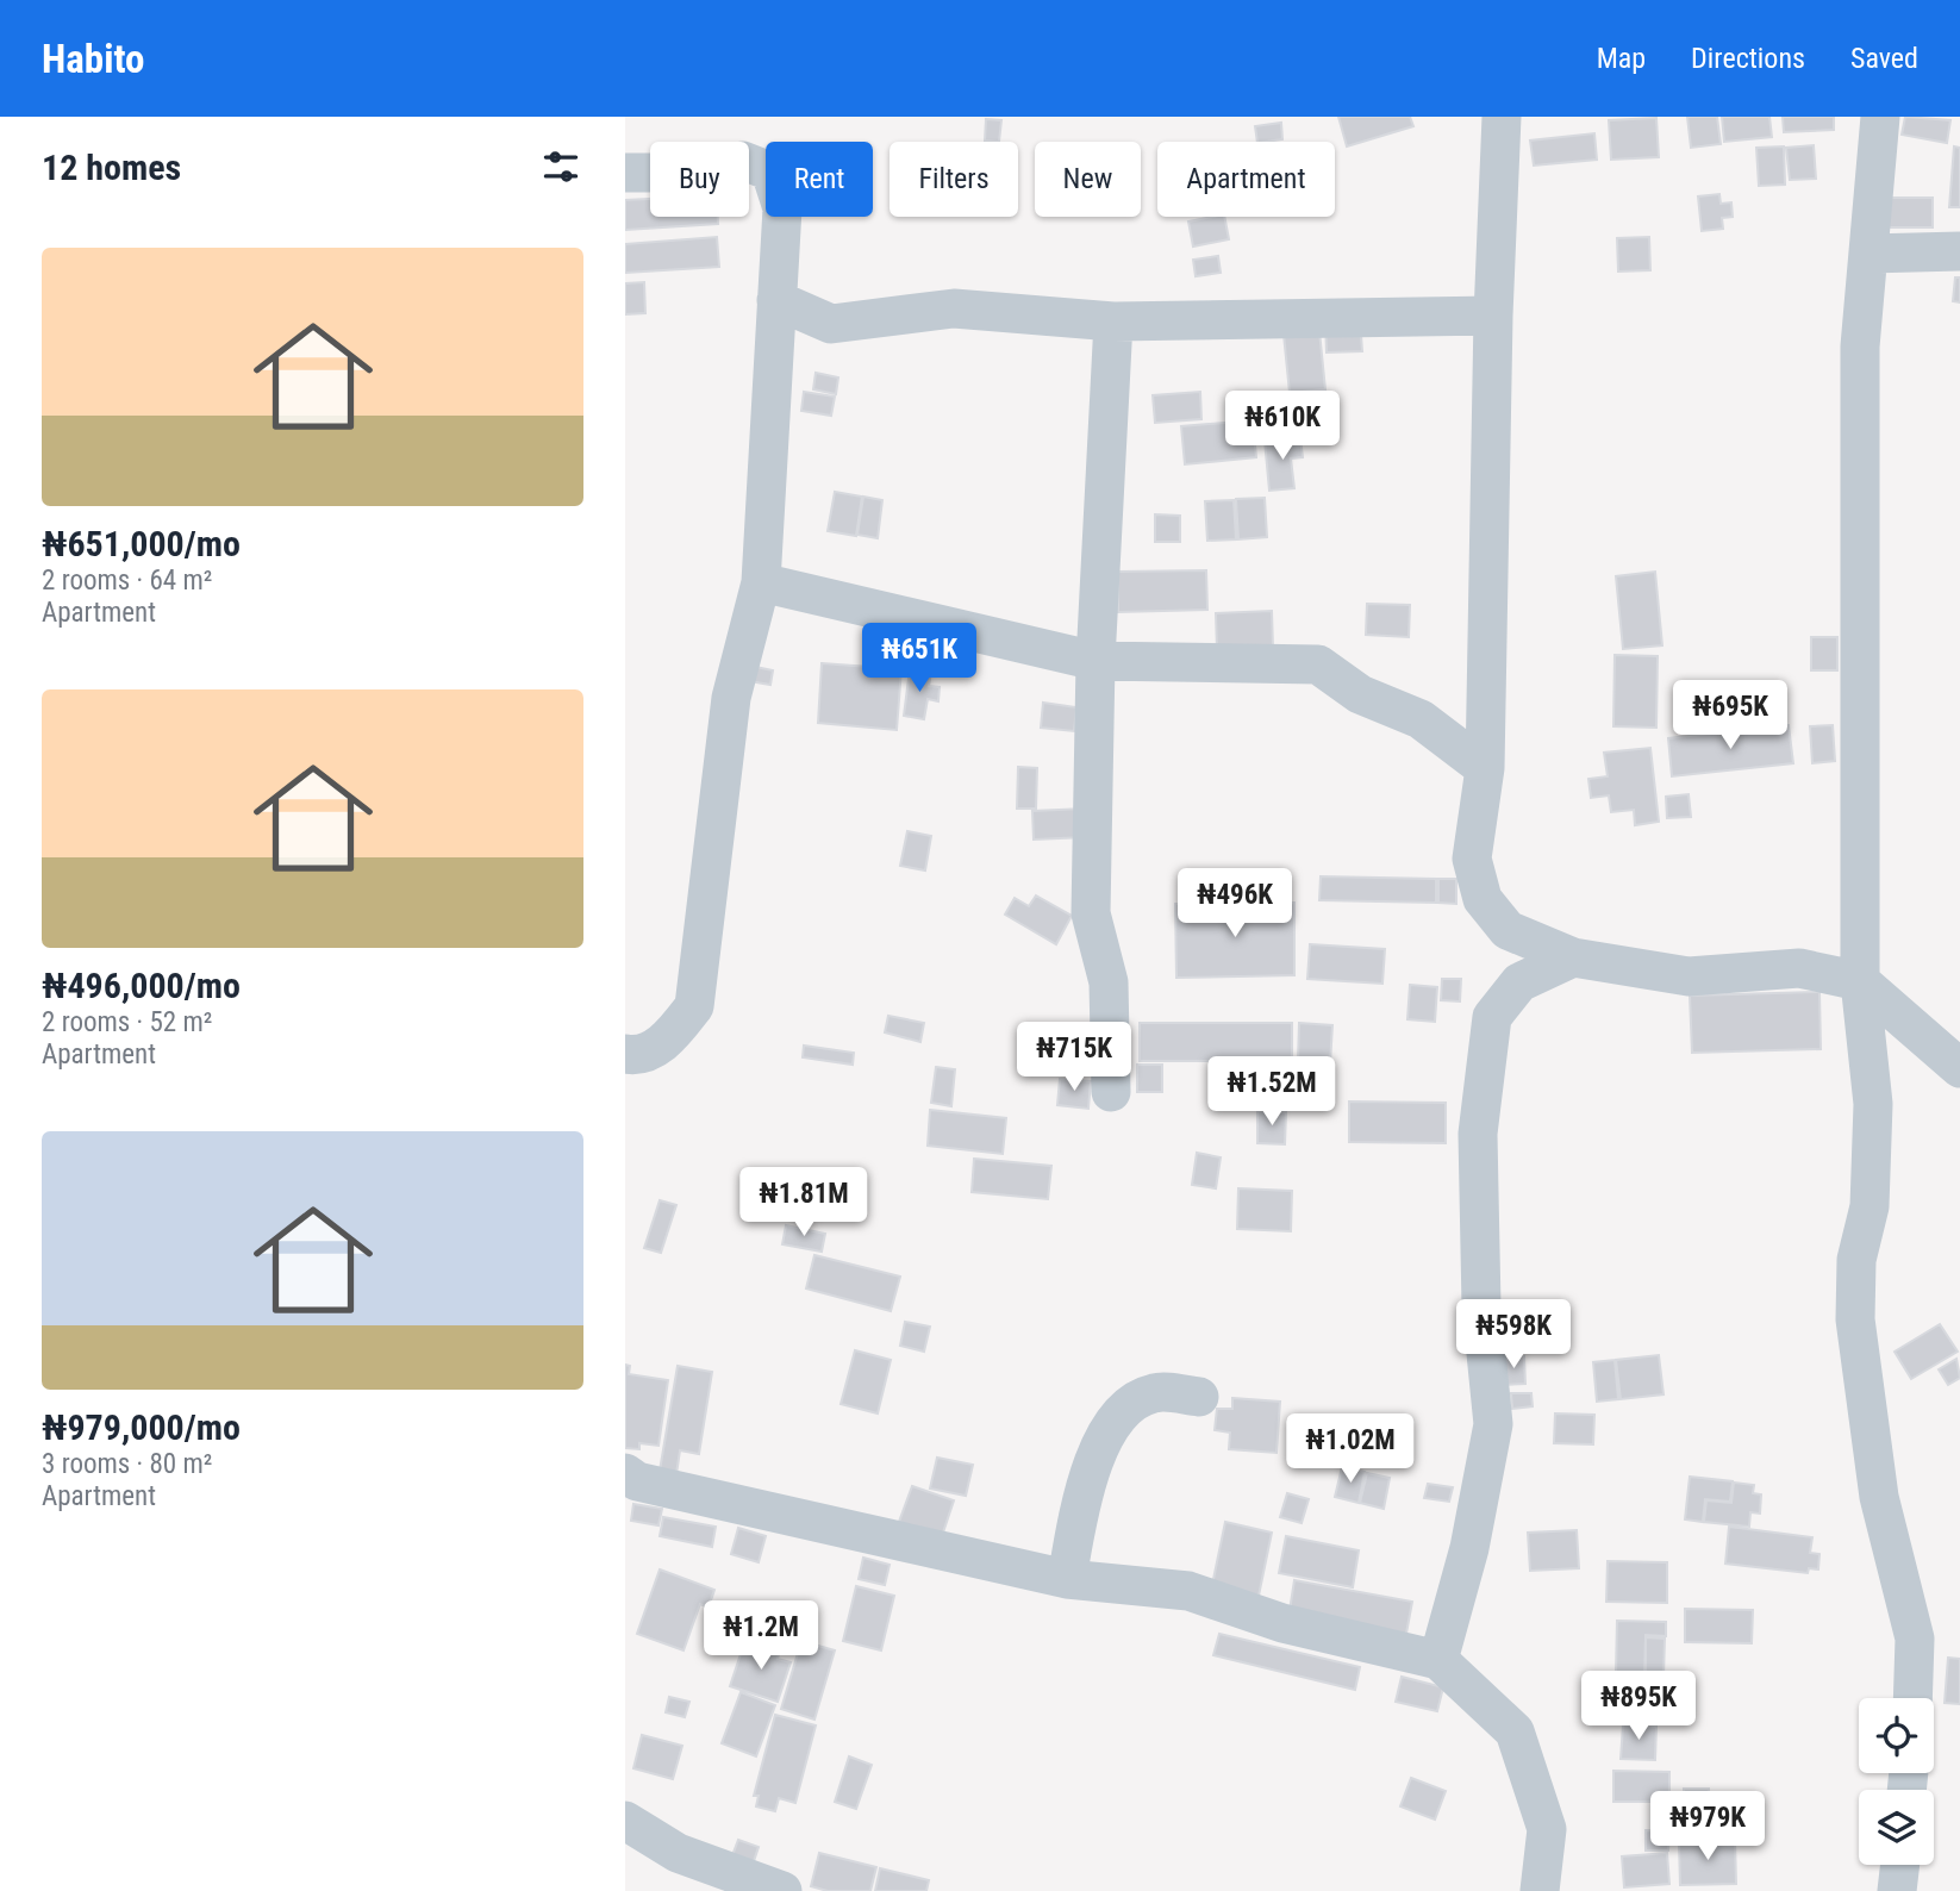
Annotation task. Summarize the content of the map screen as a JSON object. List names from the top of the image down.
{
  "page": {
    "header": "Habito",
    "nav": ["Map", "Directions", "Saved"],
    "heading": "12 homes",
    "chip": [
      "Buy",
      "Rent",
      "Filters",
      "New",
      "Apartment"
    ],
    "list": [
      {
        "name": "₦651,000/mo",
        "note": "2 rooms · 64 m² · Apartment"
      },
      {
        "name": "₦496,000/mo",
        "note": "2 rooms · 52 m² · Apartment"
      },
      {
        "name": "₦979,000/mo",
        "note": "3 rooms · 80 m² · Apartment"
      }
    ],
    "price": [
      "₦610K",
      "₦651K",
      "₦695K",
      "₦496K",
      "₦715K",
      "₦1.52M",
      "₦1.81M",
      "₦598K",
      "₦1.02M",
      "₦1.2M",
      "₦895K",
      "₦979K"
    ]
  }
}
